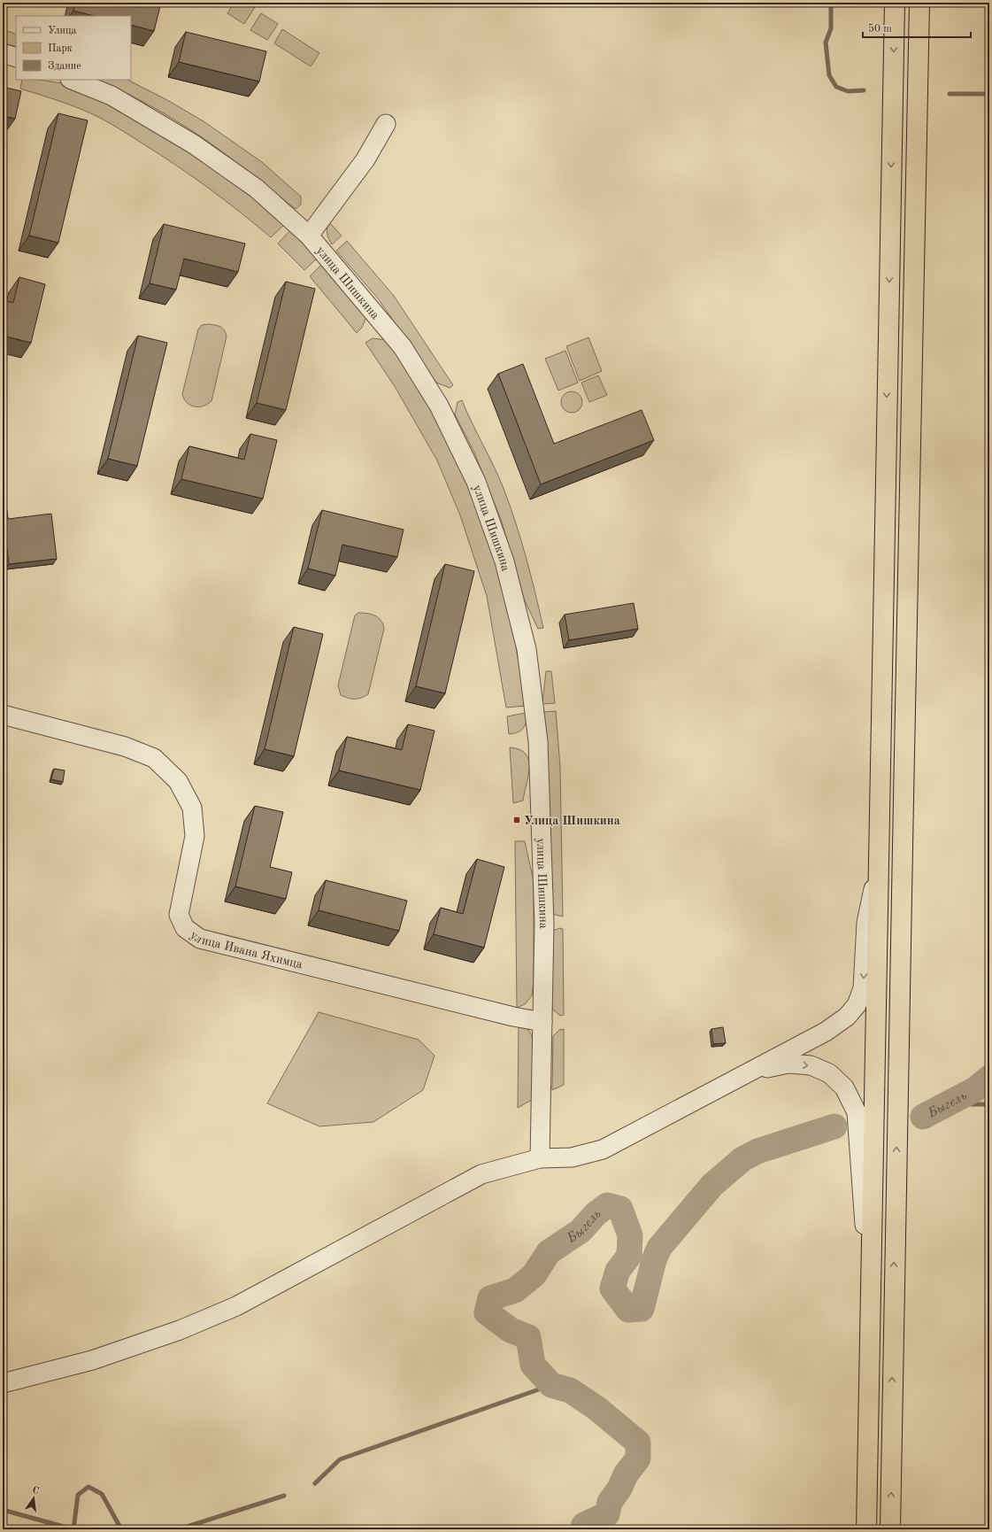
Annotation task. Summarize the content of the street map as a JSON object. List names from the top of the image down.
{
  "streets": {
    "street": ["улица Шишкина", "улица Ивана Яхимца"]
  },
  "crossings": [
    ["улица Шишкина", "улица Ивана Яхимца"]
  ],
  "water": ["Быгель"],
  "places": {
    "transit": ["Улица Шишкина"]
  },
  "legend": ["Улица", "Парк", "Здание"],
  "scale_bar": "50 m",
  "north": "top"
}
